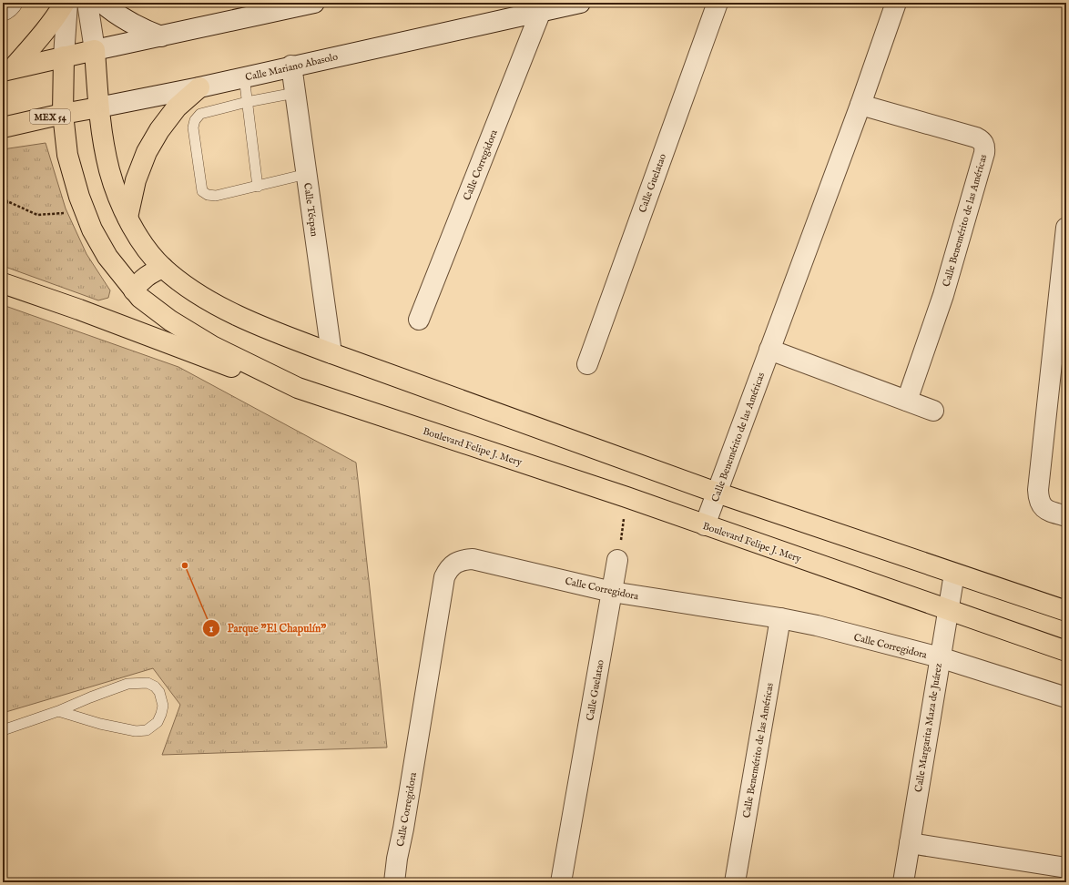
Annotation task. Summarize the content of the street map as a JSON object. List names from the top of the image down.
{
  "streets": {
    "main road": ["Calle Mariano Abasolo", "MEX 54", "Boulevard Felipe J. Mery"],
    "street": [
      "Calle Corregidora",
      "Calle Guelatao",
      "Calle Técpan",
      "Calle Benemérito de las Américas",
      "Calle Margarita Maza de Juárez"
    ]
  },
  "crossings": [
    ["Calle Mariano Abasolo", "Calle Corregidora"],
    ["Calle Mariano Abasolo", "Calle Técpan"],
    ["Calle Mariano Abasolo", "Boulevard Felipe J. Mery"],
    ["Calle Corregidora", "Calle Guelatao"],
    ["Calle Corregidora", "Calle Benemérito de las Américas"],
    ["Calle Corregidora", "Calle Margarita Maza de Juárez"],
    ["Calle Benemérito de las Américas", "Boulevard Felipe J. Mery"],
    ["Boulevard Felipe J. Mery", "Calle Margarita Maza de Juárez"]
  ],
  "places": ["Parque \"El Chapulín\""]
}
